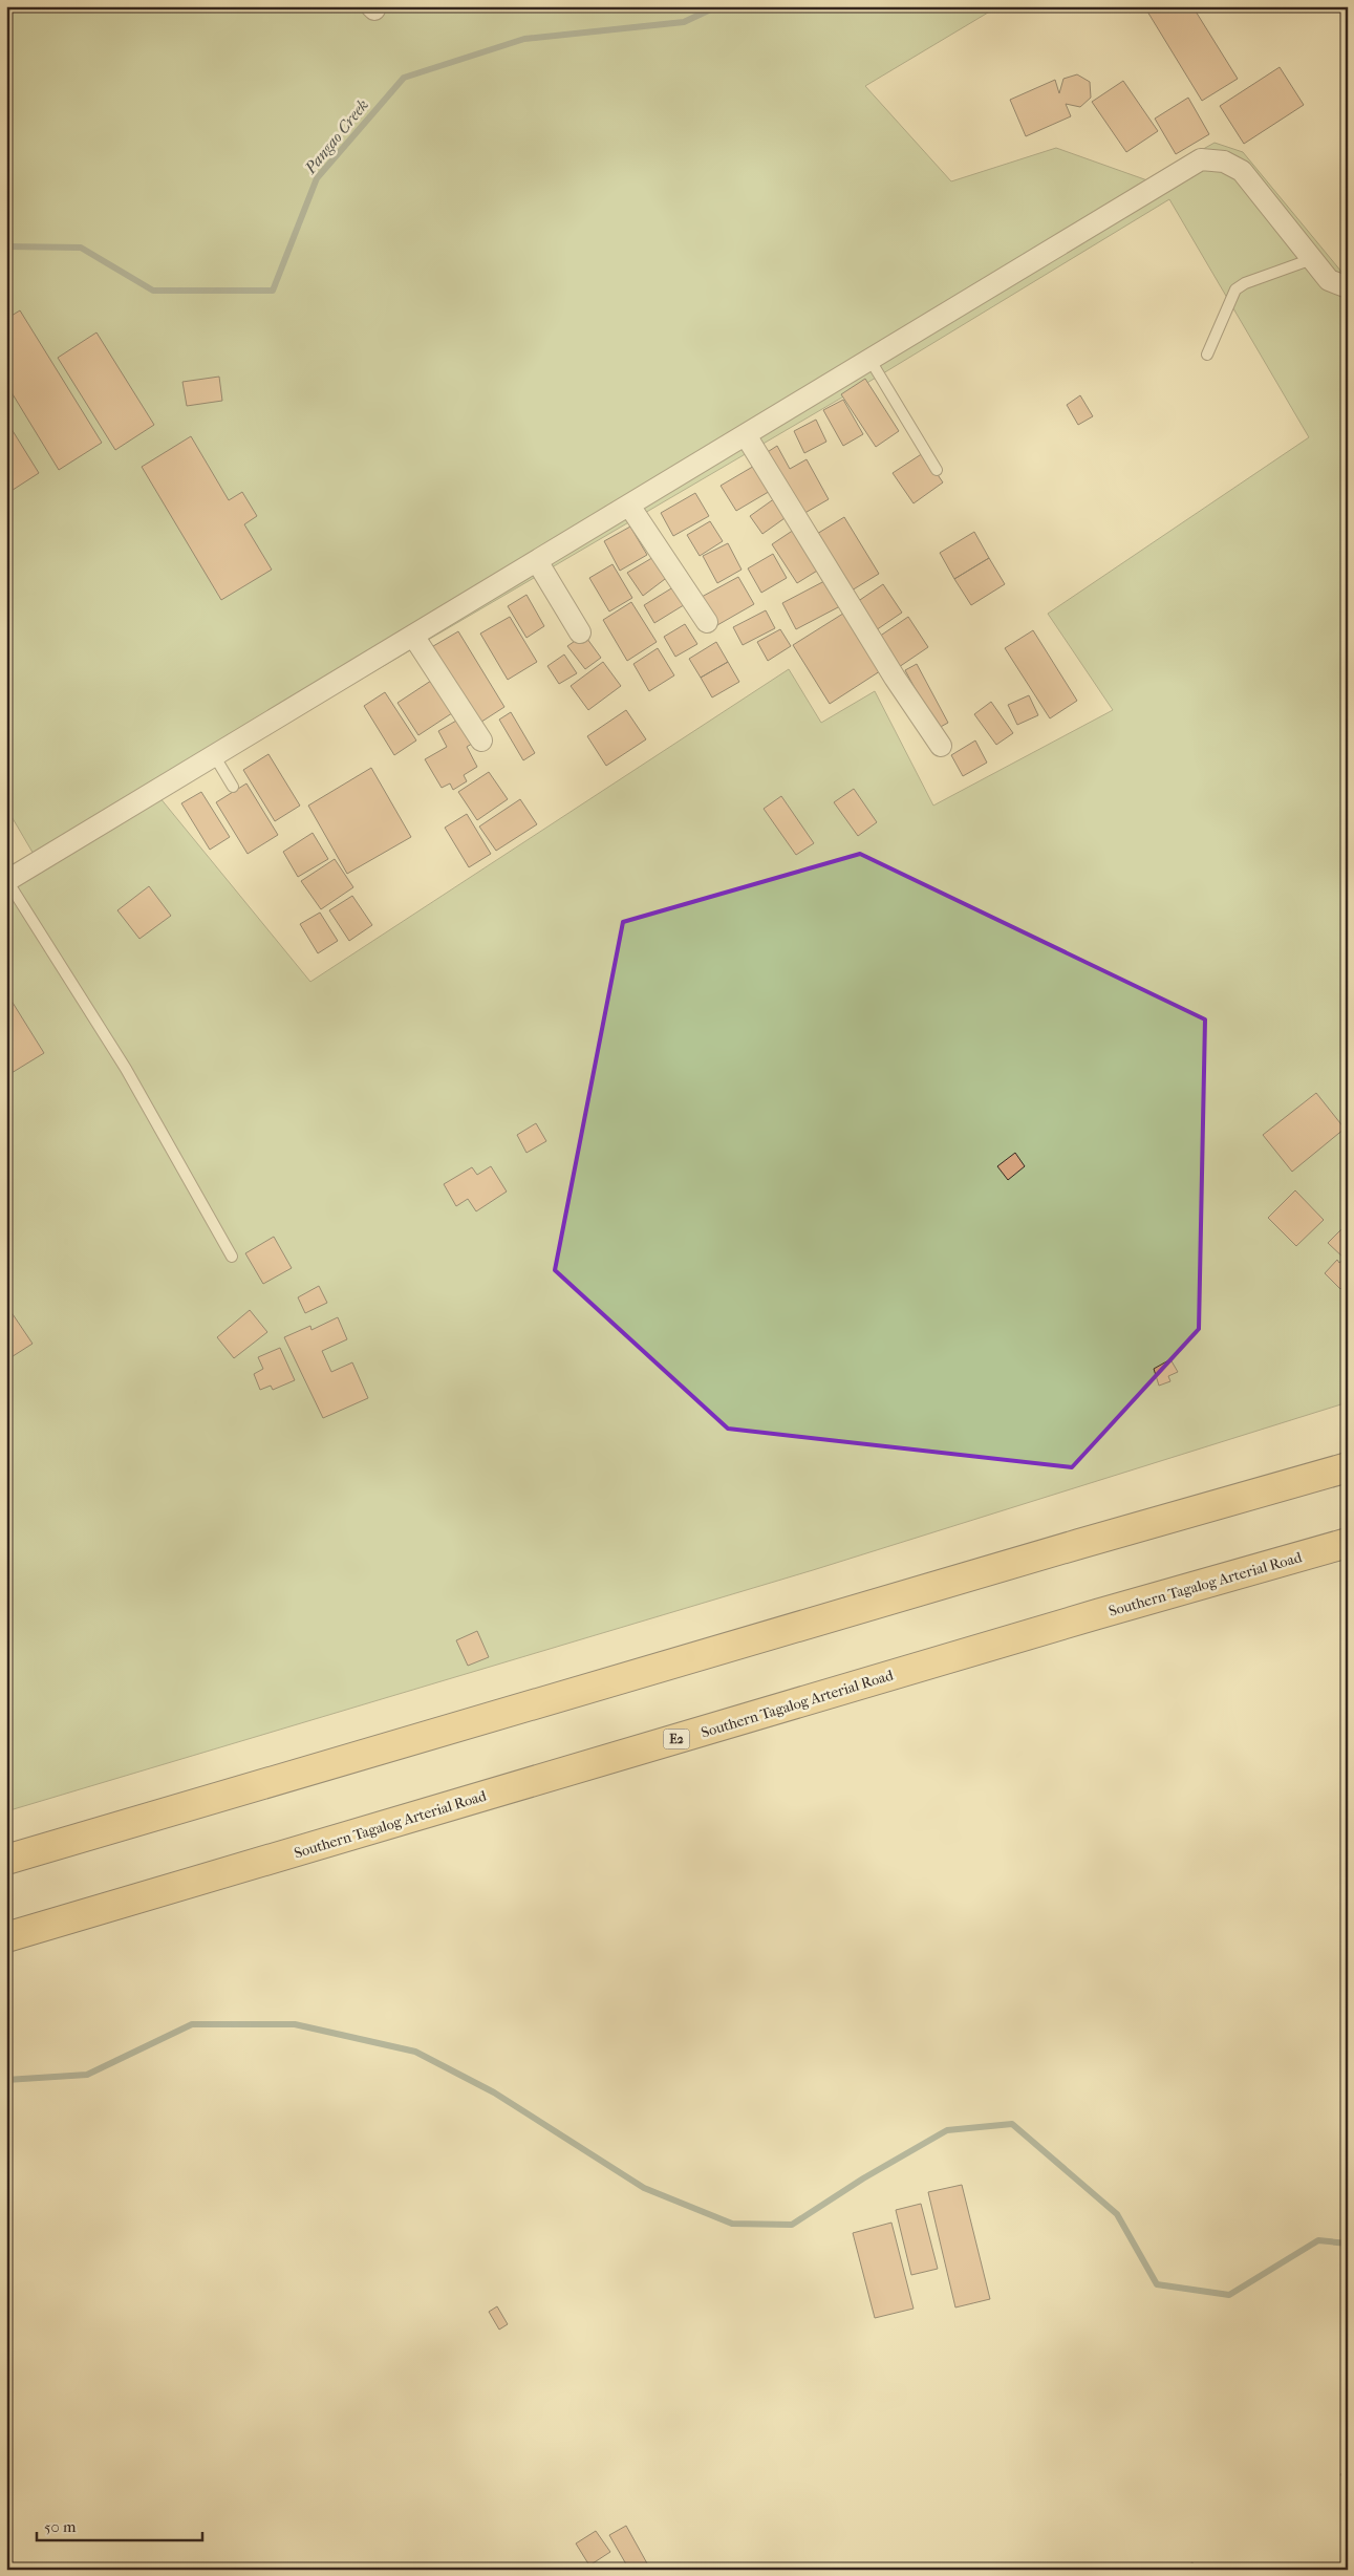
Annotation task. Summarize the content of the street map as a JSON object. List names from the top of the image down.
{
  "streets": {
    "highway": ["Southern Tagalog Arterial Road", "E2"]
  },
  "water": ["Pangao Creek"],
  "scale_bar": "50 m"
}
